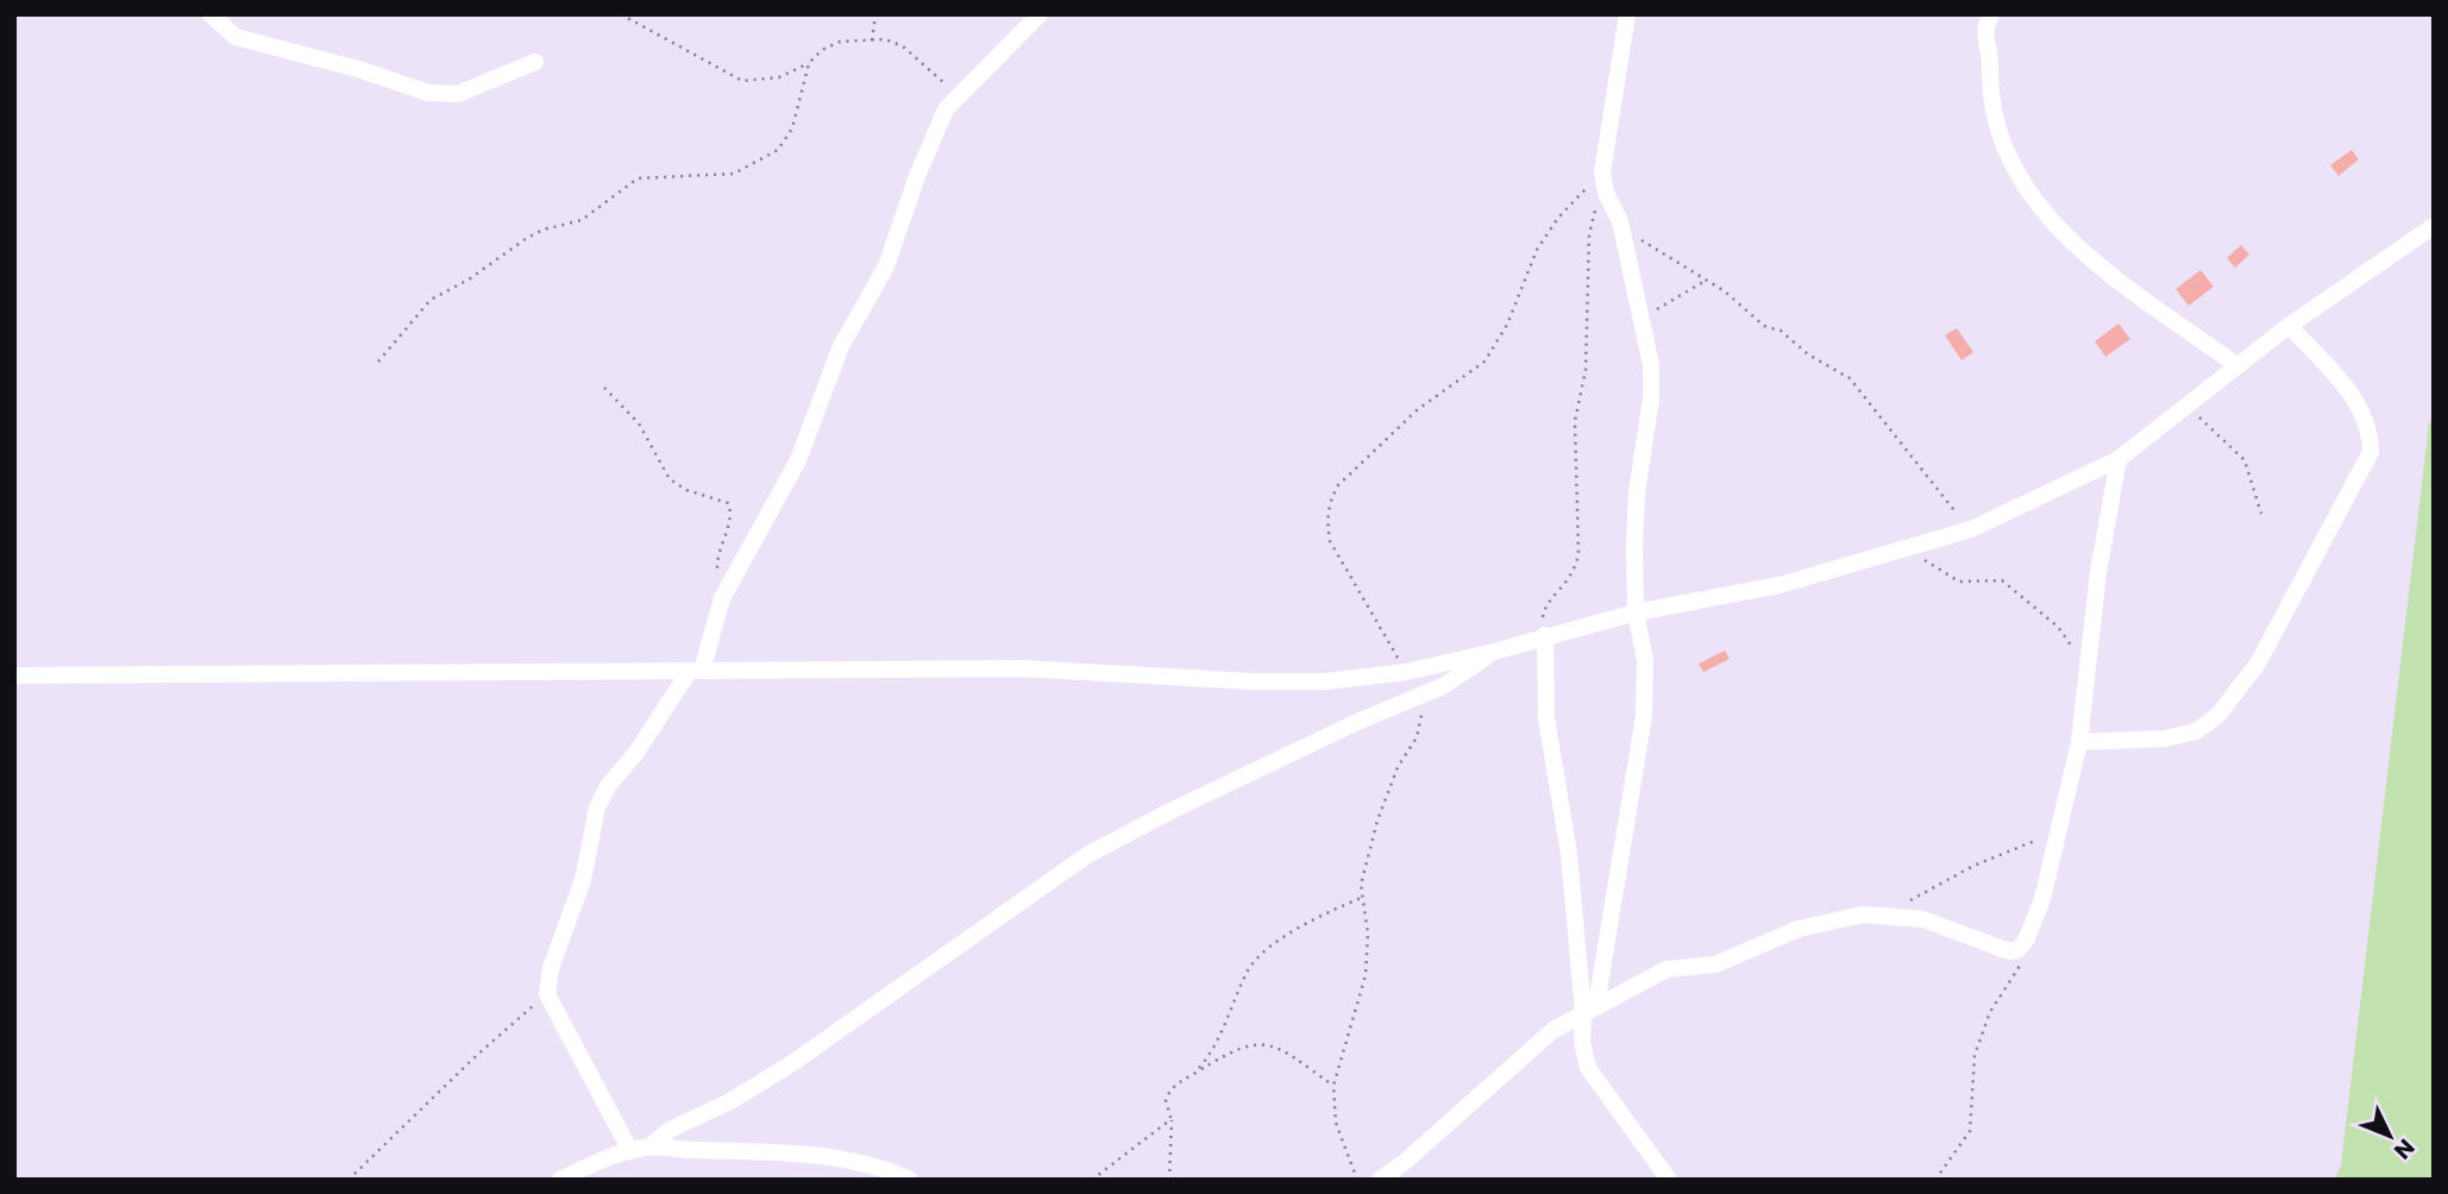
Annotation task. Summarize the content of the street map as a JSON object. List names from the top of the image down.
{
  "north": "bottom right"
}
